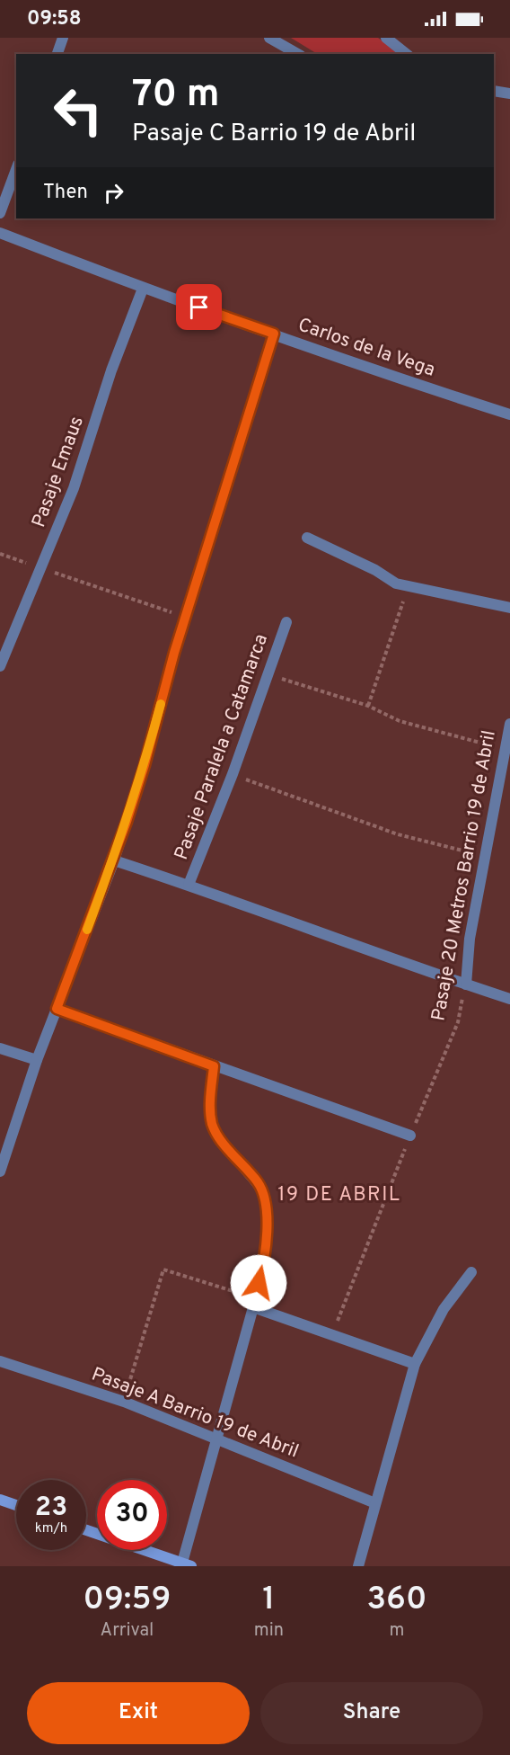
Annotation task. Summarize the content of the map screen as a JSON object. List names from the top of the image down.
{
  "streets": {
    "street": [
      "Carlos de la Vega",
      "Pasaje Emaus",
      "Pasaje Paralela a Catamarca",
      "Pasaje 20 Metros Barrio 19 de Abril",
      "Pasaje A Barrio 19 de Abril"
    ]
  },
  "crossings": [
    ["Carlos de la Vega", "Pasaje Emaus"]
  ],
  "districts": ["19 DE ABRIL"],
  "page": {
    "status": "09:58",
    "turn": ["70 m", "Pasaje C Barrio 19 de Abril"],
    "then": "Then",
    "speed": "23 km/h",
    "limit": "30",
    "eta": [
      "09:59",
      "Arrival",
      "1",
      "min",
      "360",
      "m"
    ],
    "buttons": ["Exit", "Share"]
  }
}
